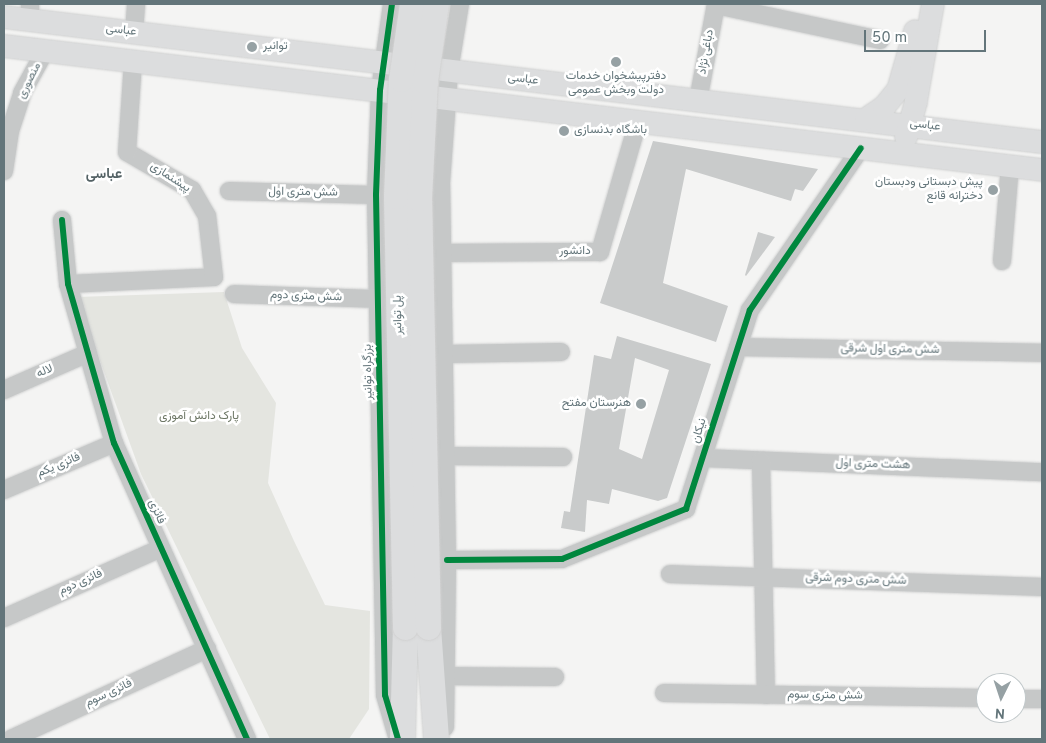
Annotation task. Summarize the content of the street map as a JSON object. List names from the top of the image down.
{
  "streets": {
    "highway": ["پل توانیر"],
    "main road": ["عباسى"],
    "street": [
      "دباغی نژاد",
      "منصوری",
      "پیشنمازی",
      "شش متری اول",
      "دانشور",
      "شش متری دوم",
      "شش متری اول شرقی",
      "لاله",
      "بزرگراه توانیر",
      "نیکان",
      "هشت متری اول",
      "فائزی یکم",
      "فائزی",
      "شش متری دوم شرقی",
      "فائزی دوم",
      "فائزی سوم",
      "شش متری سوم"
    ]
  },
  "crossings": [
    ["عباسى", "دباغی نژاد"],
    ["عباسى", "بزرگراه توانیر"],
    ["پیشنمازی", "فائزی"],
    ["شش متری اول", "بزرگراه توانیر"],
    ["شش متری دوم", "بزرگراه توانیر"],
    ["شش متری اول شرقی", "نیکان"],
    ["لاله", "فائزی"],
    ["نیکان", "هشت متری اول"],
    ["فائزی یکم", "فائزی"],
    ["فائزی", "فائزی دوم"],
    ["فائزی", "فائزی سوم"]
  ],
  "districts": ["عباسی"],
  "parks": ["پارک دانش آموزی"],
  "places": [
    "توانیر",
    "دفترپیشخوان خدمات دولت وبخش عمومی",
    "باشگاه بدنسازی",
    "پیش دبستانی ودبستان دخترانه قانع",
    "هنرستان مفتح"
  ],
  "scale_bar": "50 m",
  "north": "bottom"
}
